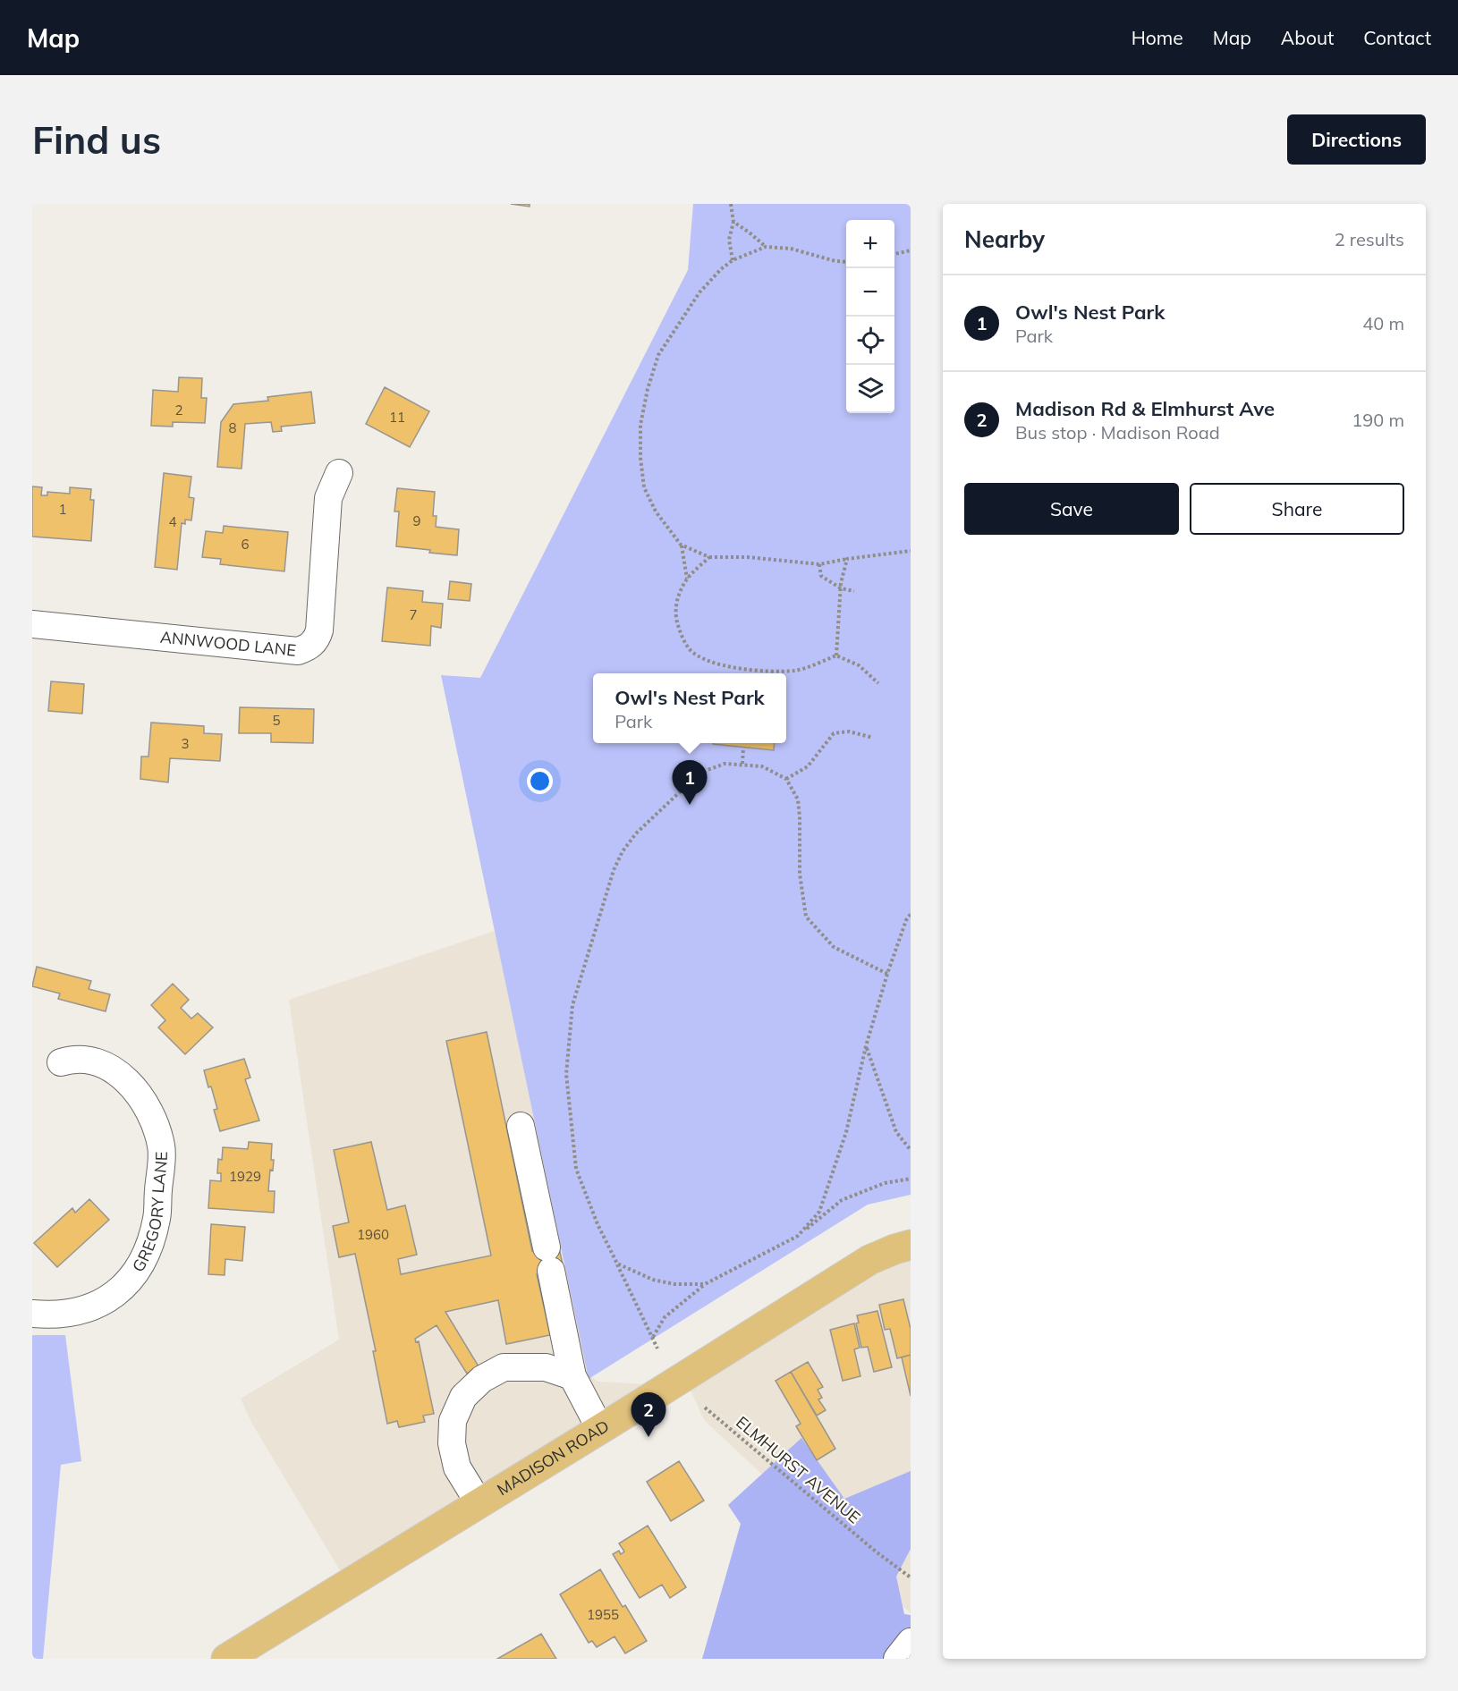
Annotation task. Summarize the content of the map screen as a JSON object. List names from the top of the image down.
{
  "streets": {
    "main road": ["MADISON ROAD"],
    "street": ["ANNWOOD LANE", "GREGORY LANE"],
    "path": ["ELMHURST AVENUE"]
  },
  "house_numbers": [
    "2",
    "11",
    "8",
    "1",
    "9",
    "4",
    "6",
    "7",
    "5",
    "3",
    "1929",
    "1960",
    "1955"
  ],
  "page": {
    "header": "Map",
    "nav": [
      "Home",
      "Map",
      "About",
      "Contact"
    ],
    "buttons": [
      "Directions",
      ["Save", "Share"]
    ],
    "title": "Find us",
    "heading": ["Nearby", "2 results"],
    "map_buttons": ["+", "−"],
    "list": [
      {
        "mark": "1",
        "name": "Owl's Nest Park",
        "note": "Park",
        "value": "40 m"
      },
      {
        "mark": "2",
        "name": "Madison Rd & Elmhurst Ave",
        "note": "Bus stop · Madison Road",
        "value": "190 m"
      }
    ],
    "popup": ["Owl's Nest Park", "Park"],
    "pins": ["1", "2"]
  }
}
